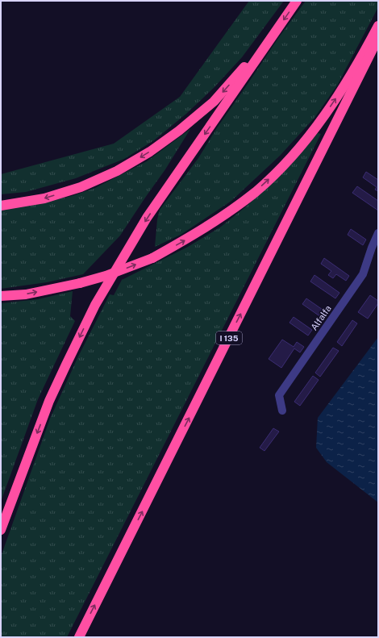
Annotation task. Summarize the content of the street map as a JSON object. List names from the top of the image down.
{
  "streets": {
    "highway": ["I 135"],
    "lane": ["Alfalfa"]
  }
}
